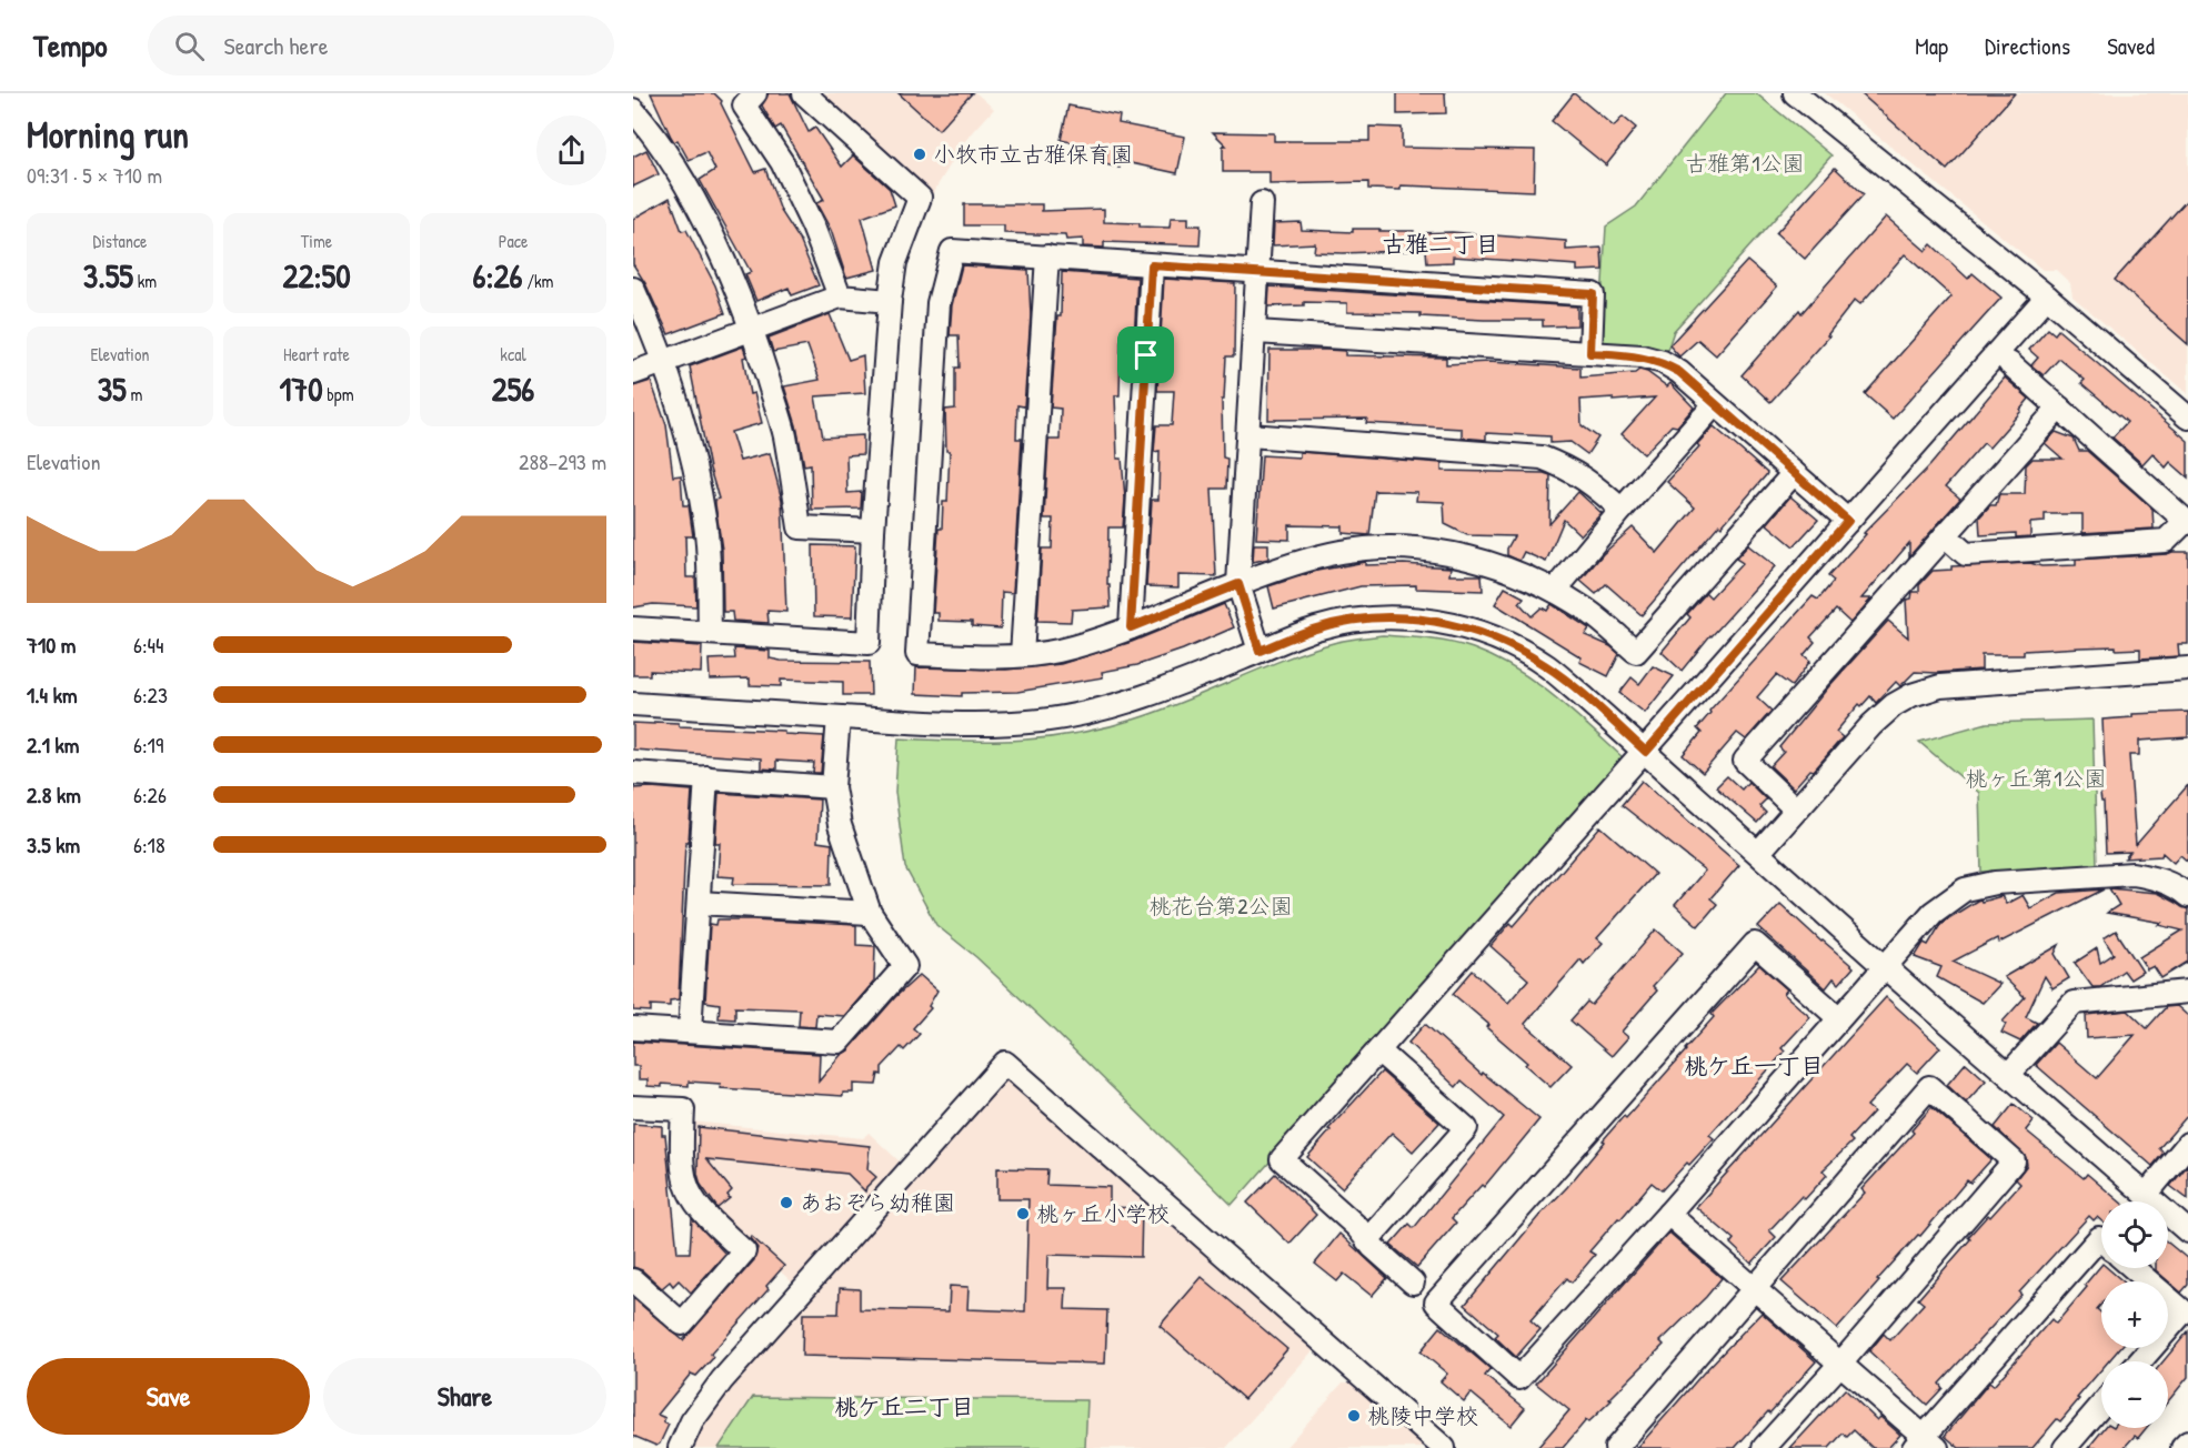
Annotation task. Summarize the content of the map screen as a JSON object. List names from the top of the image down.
{
  "districts": ["古雅二丁目", "桃ケ丘一丁目", "桃ケ丘二丁目"],
  "parks": ["古雅第1公園", "桃ヶ丘第1公園", "桃花台第2公園"],
  "places": [
    "小牧市立古雅保育園",
    "あおぞら幼稚園",
    "桃ヶ丘小学校",
    "桃陵中学校"
  ],
  "page": {
    "header": "Tempo",
    "search": "Search here",
    "nav": ["Map", "Directions", "Saved"],
    "heading": ["Morning run", "09:31 · 5 × 710 m"],
    "stats": [
      ["Distance", "3.55 km"],
      ["Time", "22:50"],
      ["Pace", "6:26 /km"],
      ["Elevation", "35 m"],
      ["Heart rate", "170 bpm"],
      ["kcal", "256"]
    ],
    "chart": ["Elevation", "288–293 m"],
    "list": [
      {
        "name": "710 m",
        "note": "6:44"
      },
      {
        "name": "1.4 km",
        "note": "6:23"
      },
      {
        "name": "2.1 km",
        "note": "6:19"
      },
      {
        "name": "2.8 km",
        "note": "6:26"
      },
      {
        "name": "3.5 km",
        "note": "6:18"
      }
    ],
    "map_buttons": ["+", "−"],
    "buttons": ["Save", "Share"]
  }
}
